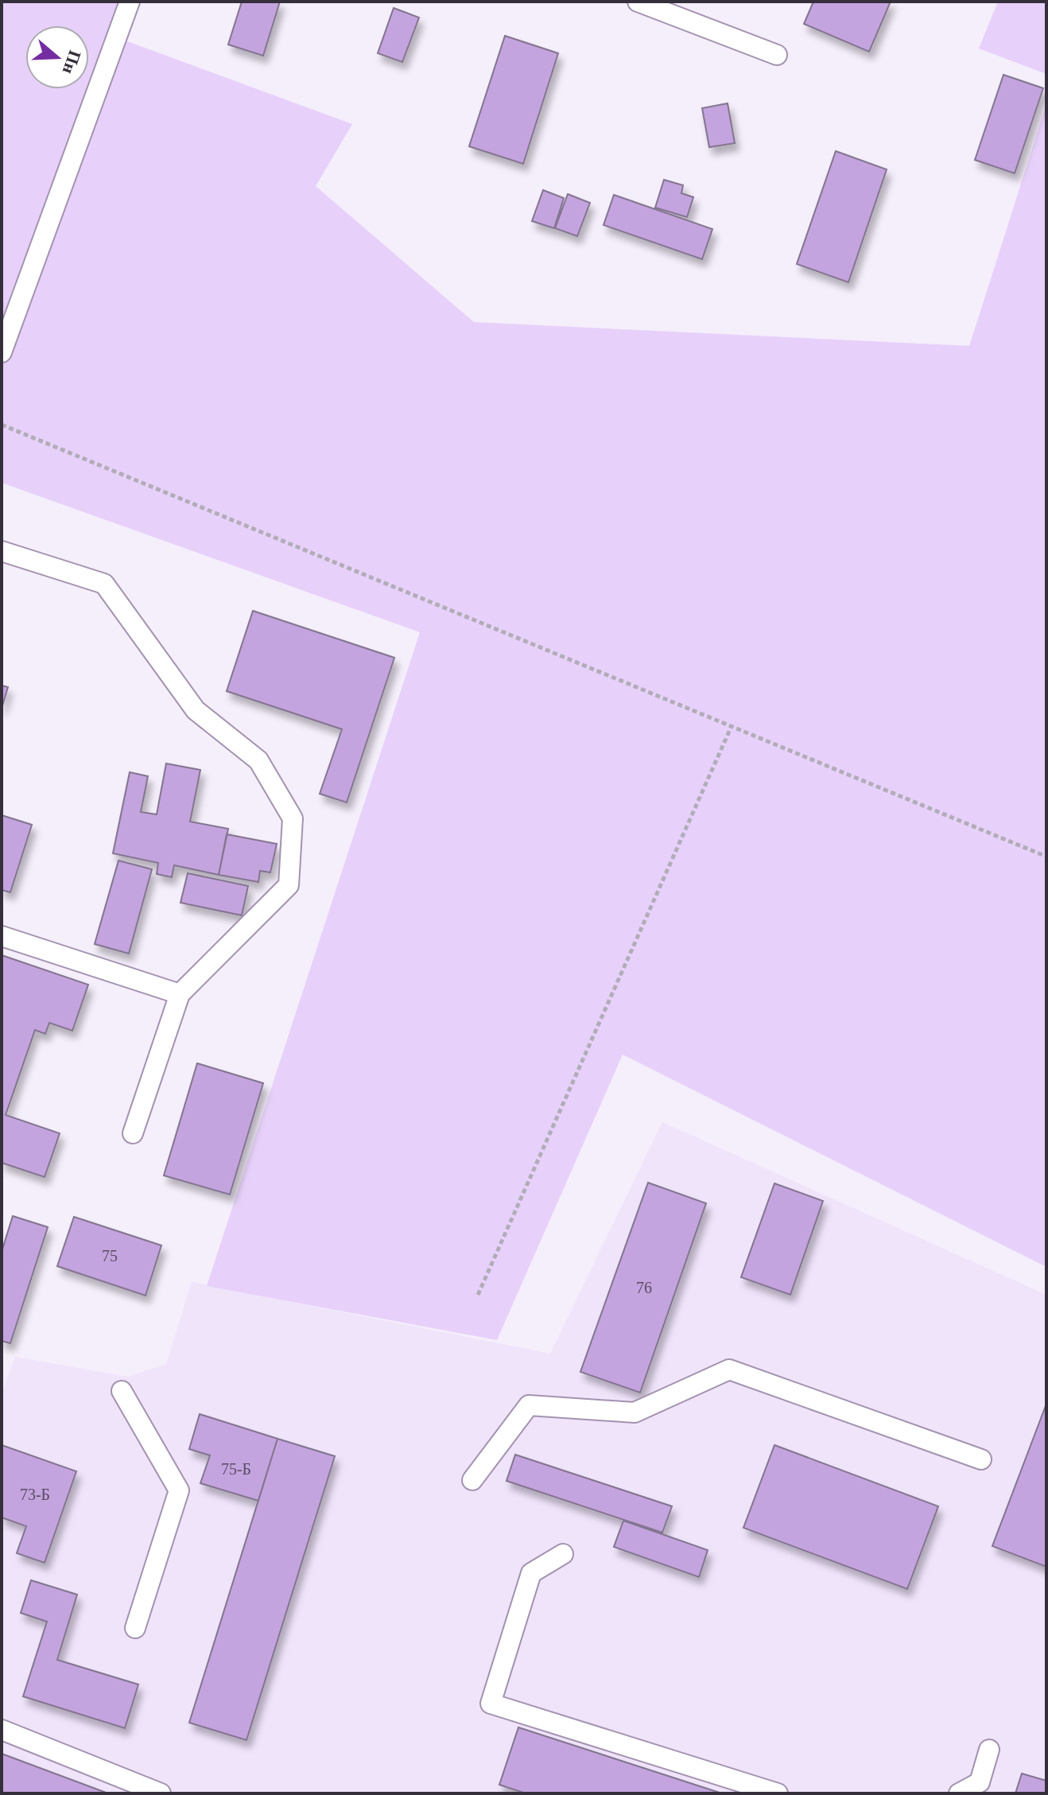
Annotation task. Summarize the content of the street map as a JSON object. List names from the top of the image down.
{
  "house_numbers": [
    "75",
    "76",
    "75-Б",
    "73-Б"
  ],
  "north": "right"
}
